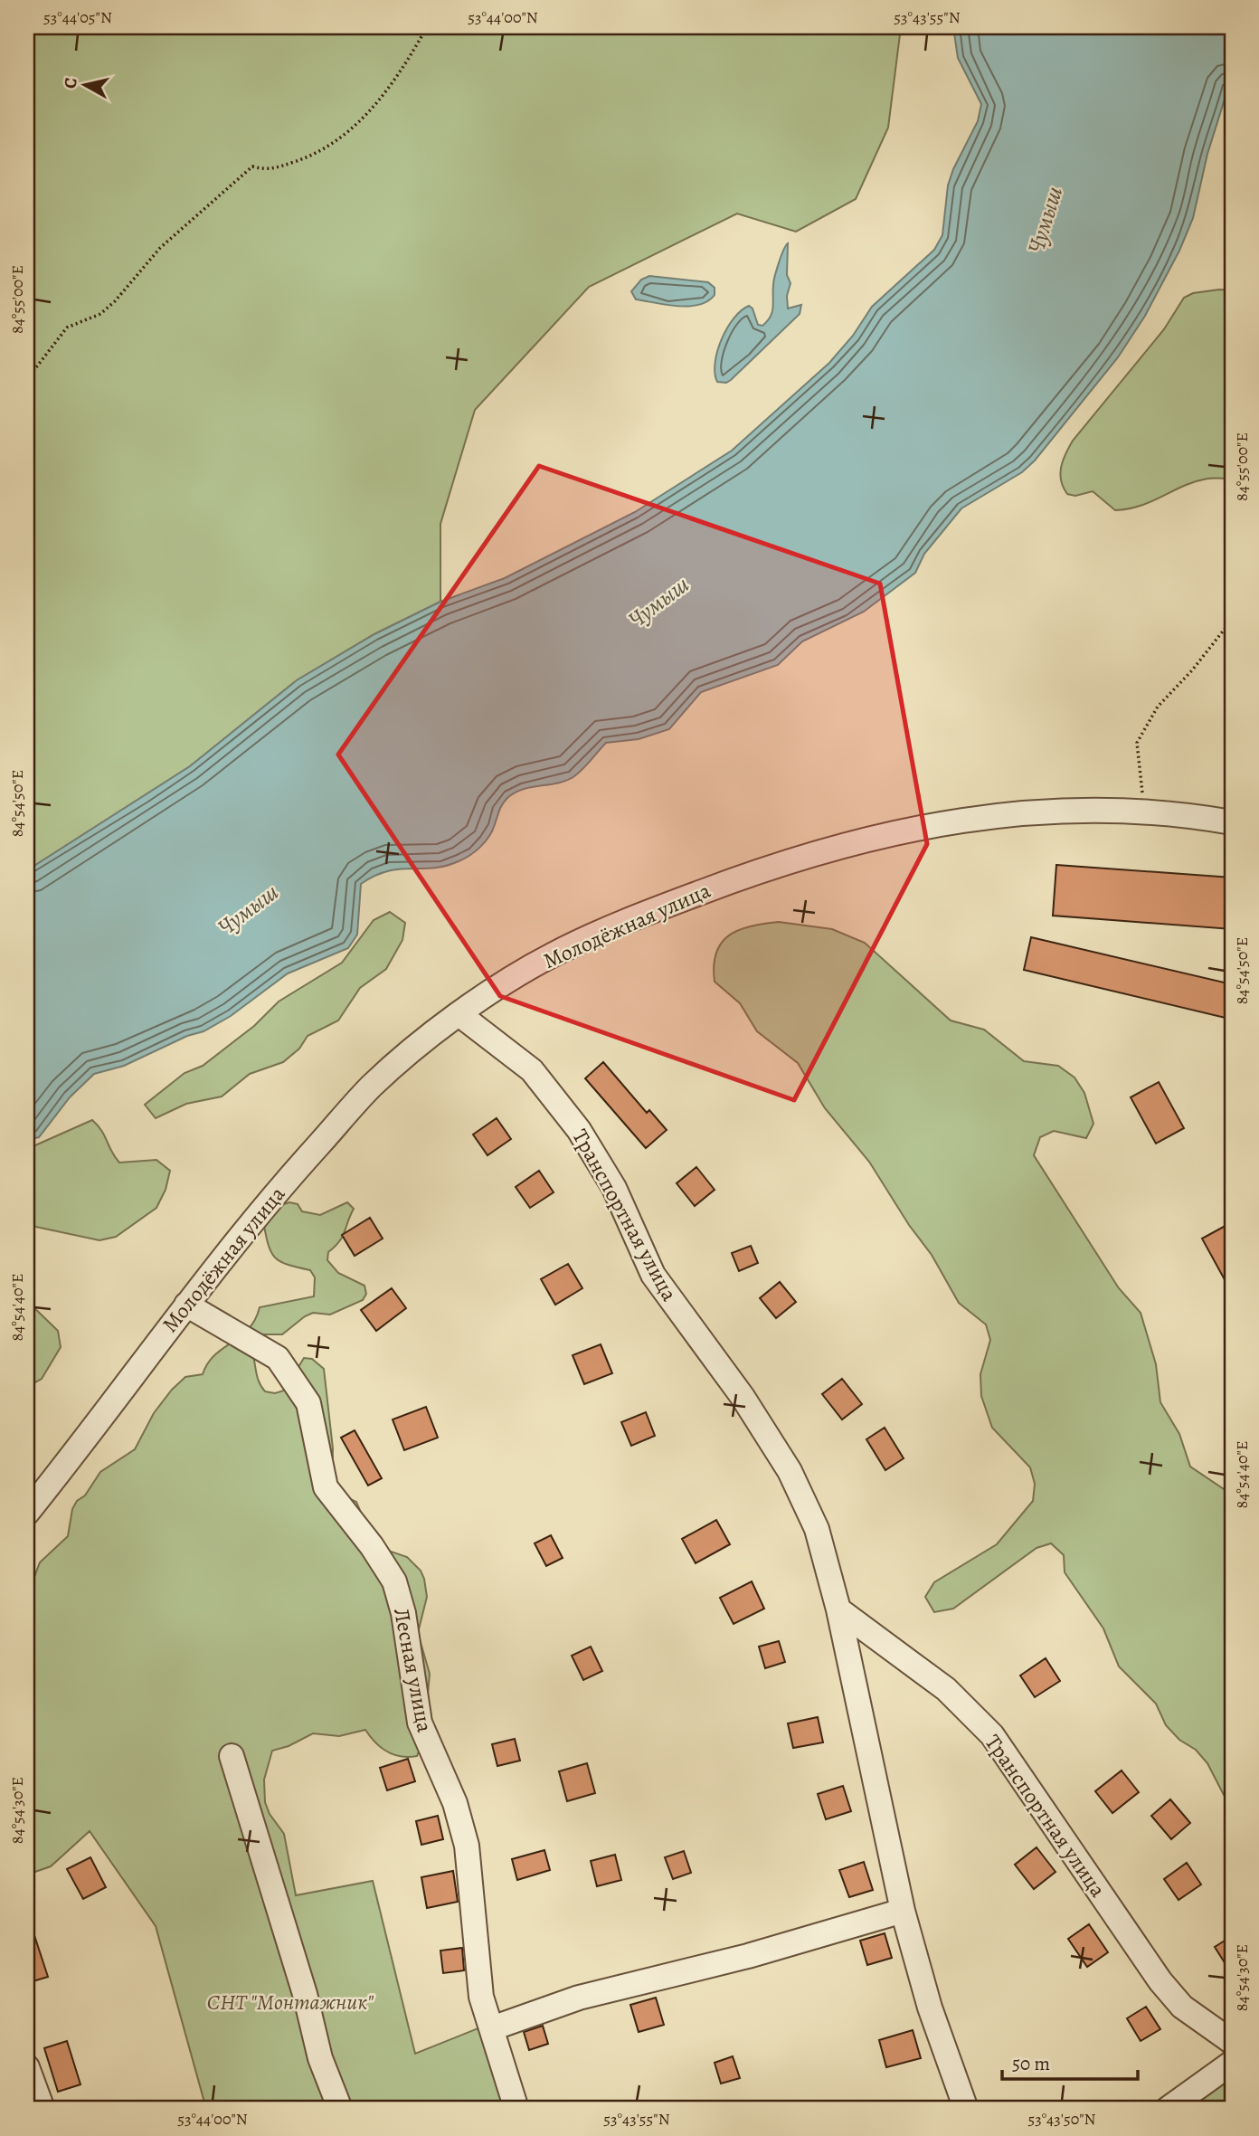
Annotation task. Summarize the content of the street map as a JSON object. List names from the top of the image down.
{
  "streets": {
    "street": ["Молодёжная улица", "Транспортная улица", "Лесная улица"]
  },
  "crossings": [
    ["Молодёжная улица", "Транспортная улица"],
    ["Молодёжная улица", "Лесная улица"]
  ],
  "water": ["Чумыш"],
  "parks": ["СНТ \"Монтажник\""],
  "scale_bar": "50 m",
  "north": "left",
  "coordinates": [
    "53°44'05\"N",
    "53°44'00\"N",
    "53°43'55\"N",
    "84°55'00\"E",
    "84°54'50\"E",
    "84°54'40\"E",
    "84°54'30\"E",
    "53°43'50\"N"
  ]
}
